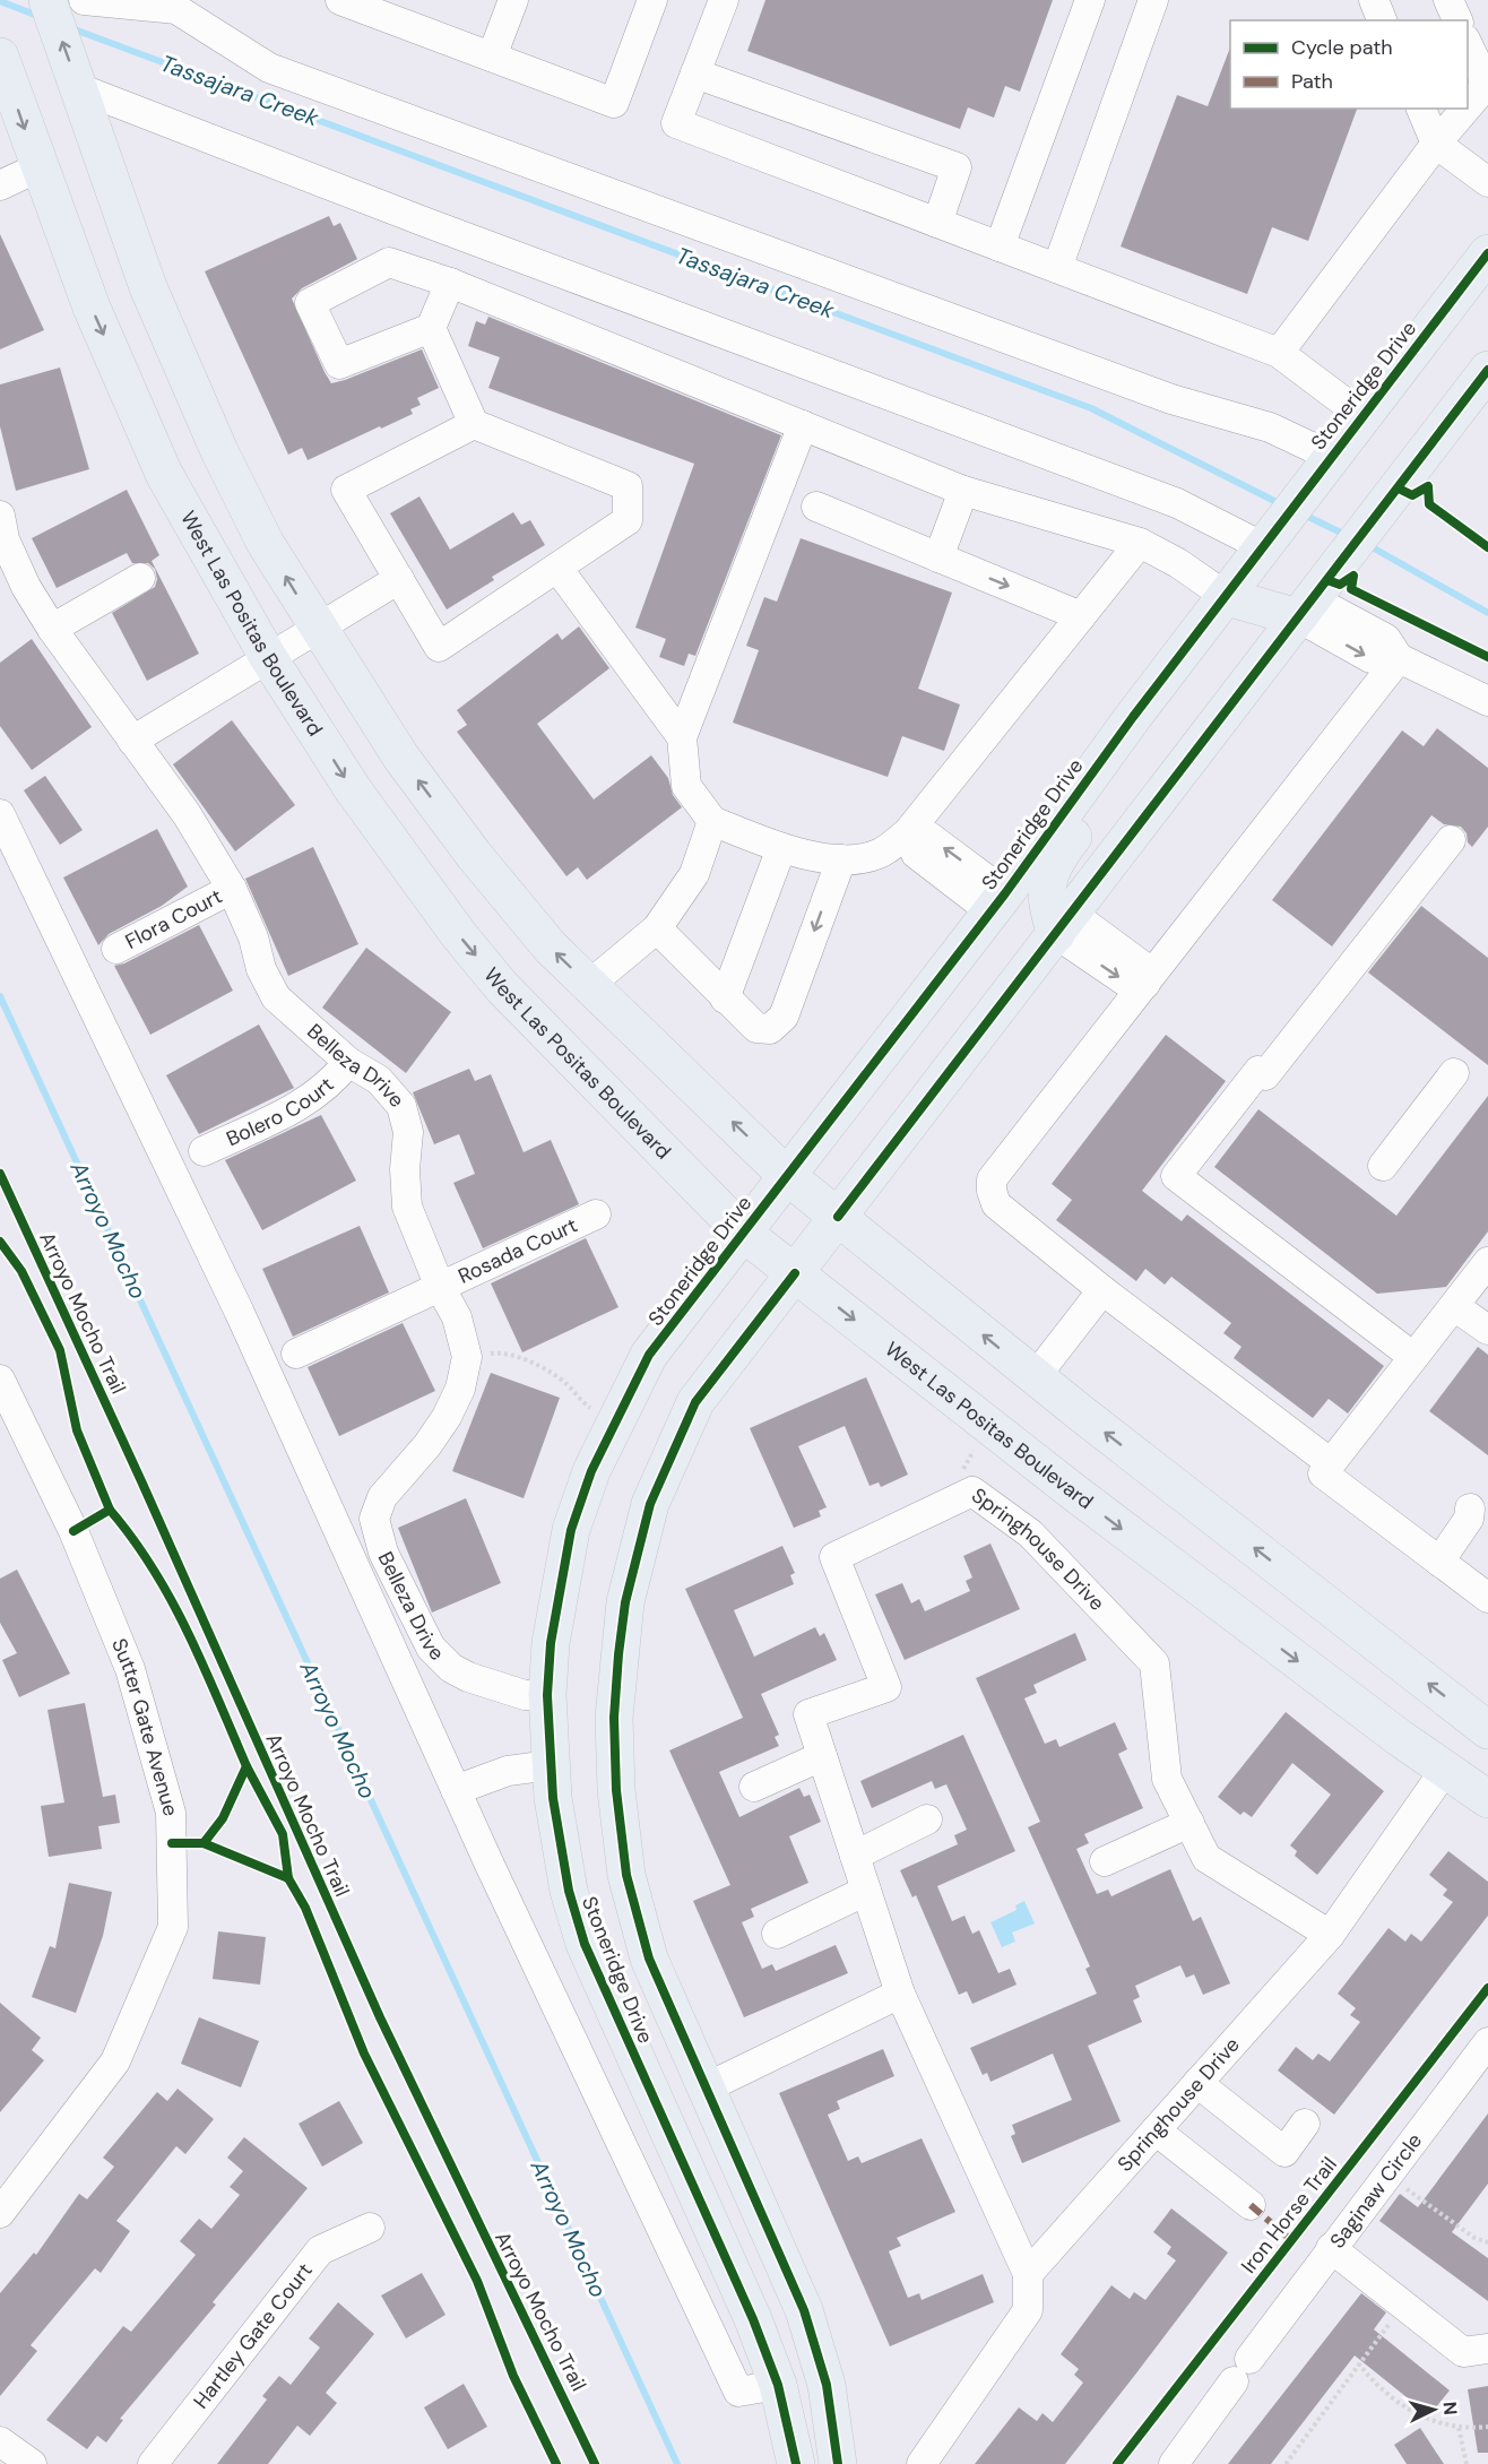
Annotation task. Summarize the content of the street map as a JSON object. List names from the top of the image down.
{
  "streets": {
    "main road": ["Stoneridge Drive", "West Las Positas Boulevard"],
    "street": [
      "Flora Court",
      "Belleza Drive",
      "Bolero Court",
      "Rosada Court",
      "Springhouse Drive",
      "Sutter Gate Avenue",
      "Saginaw Circle",
      "Hartley Gate Court"
    ],
    "cycle path": ["Arroyo Mocho Trail", "Iron Horse Trail"]
  },
  "crossings": [
    ["Stoneridge Drive", "West Las Positas Boulevard"],
    ["Stoneridge Drive", "Belleza Drive"],
    ["West Las Positas Boulevard", "Springhouse Drive"],
    ["Flora Court", "Belleza Drive"],
    ["Belleza Drive", "Bolero Court"],
    ["Belleza Drive", "Rosada Court"]
  ],
  "water": ["Tassajara Creek", "Arroyo Mocho"],
  "legend": ["Cycle path", "Path"],
  "north": "right"
}
